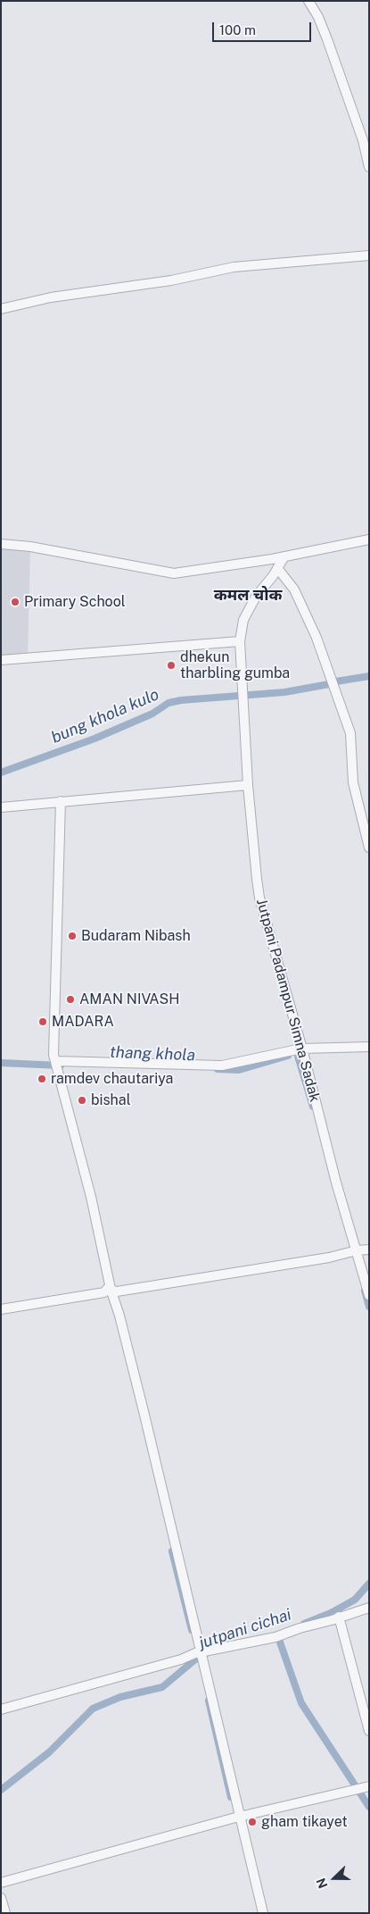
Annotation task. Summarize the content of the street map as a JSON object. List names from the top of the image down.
{
  "streets": {
    "street": ["Jutpani Padampur Simna Sadak"]
  },
  "districts": ["कमल चोक"],
  "water": ["bung khola kulo", "thang khola", "jutpani cichai"],
  "places": [
    "Primary School",
    "dhekun tharbling gumba",
    "Budaram Nibash",
    "AMAN NIVASH",
    "MADARA",
    "ramdev chautariya",
    "bishal",
    "gham tikayet"
  ],
  "scale_bar": "100 m",
  "north": "left"
}
